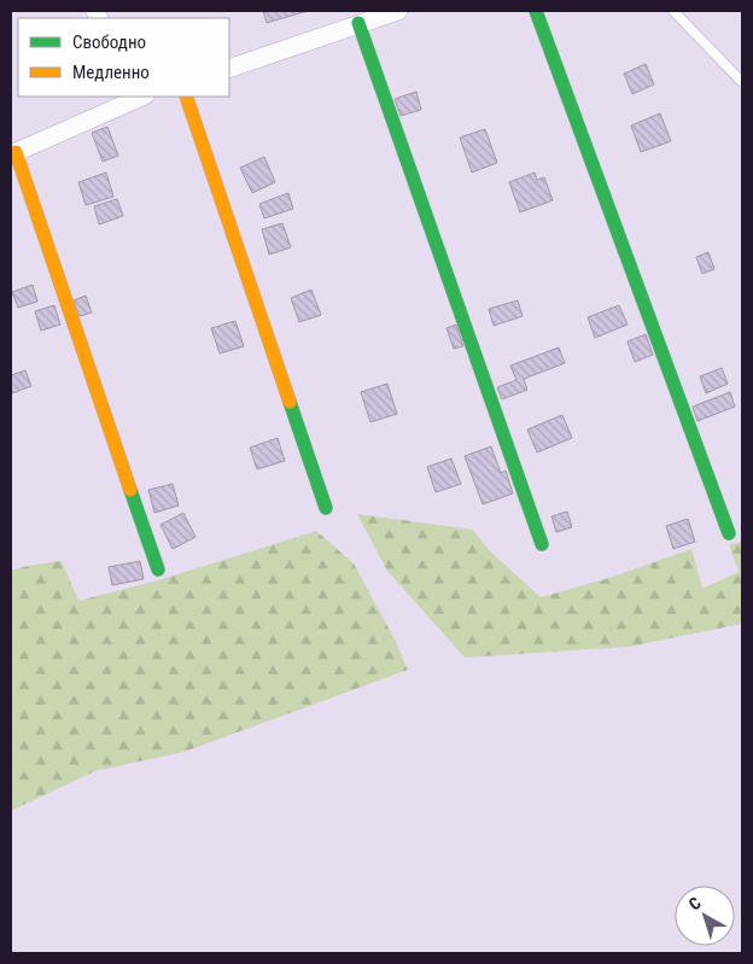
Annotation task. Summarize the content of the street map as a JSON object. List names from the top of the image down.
{
  "legend": ["Свободно", "Медленно"],
  "north": "top left"
}
